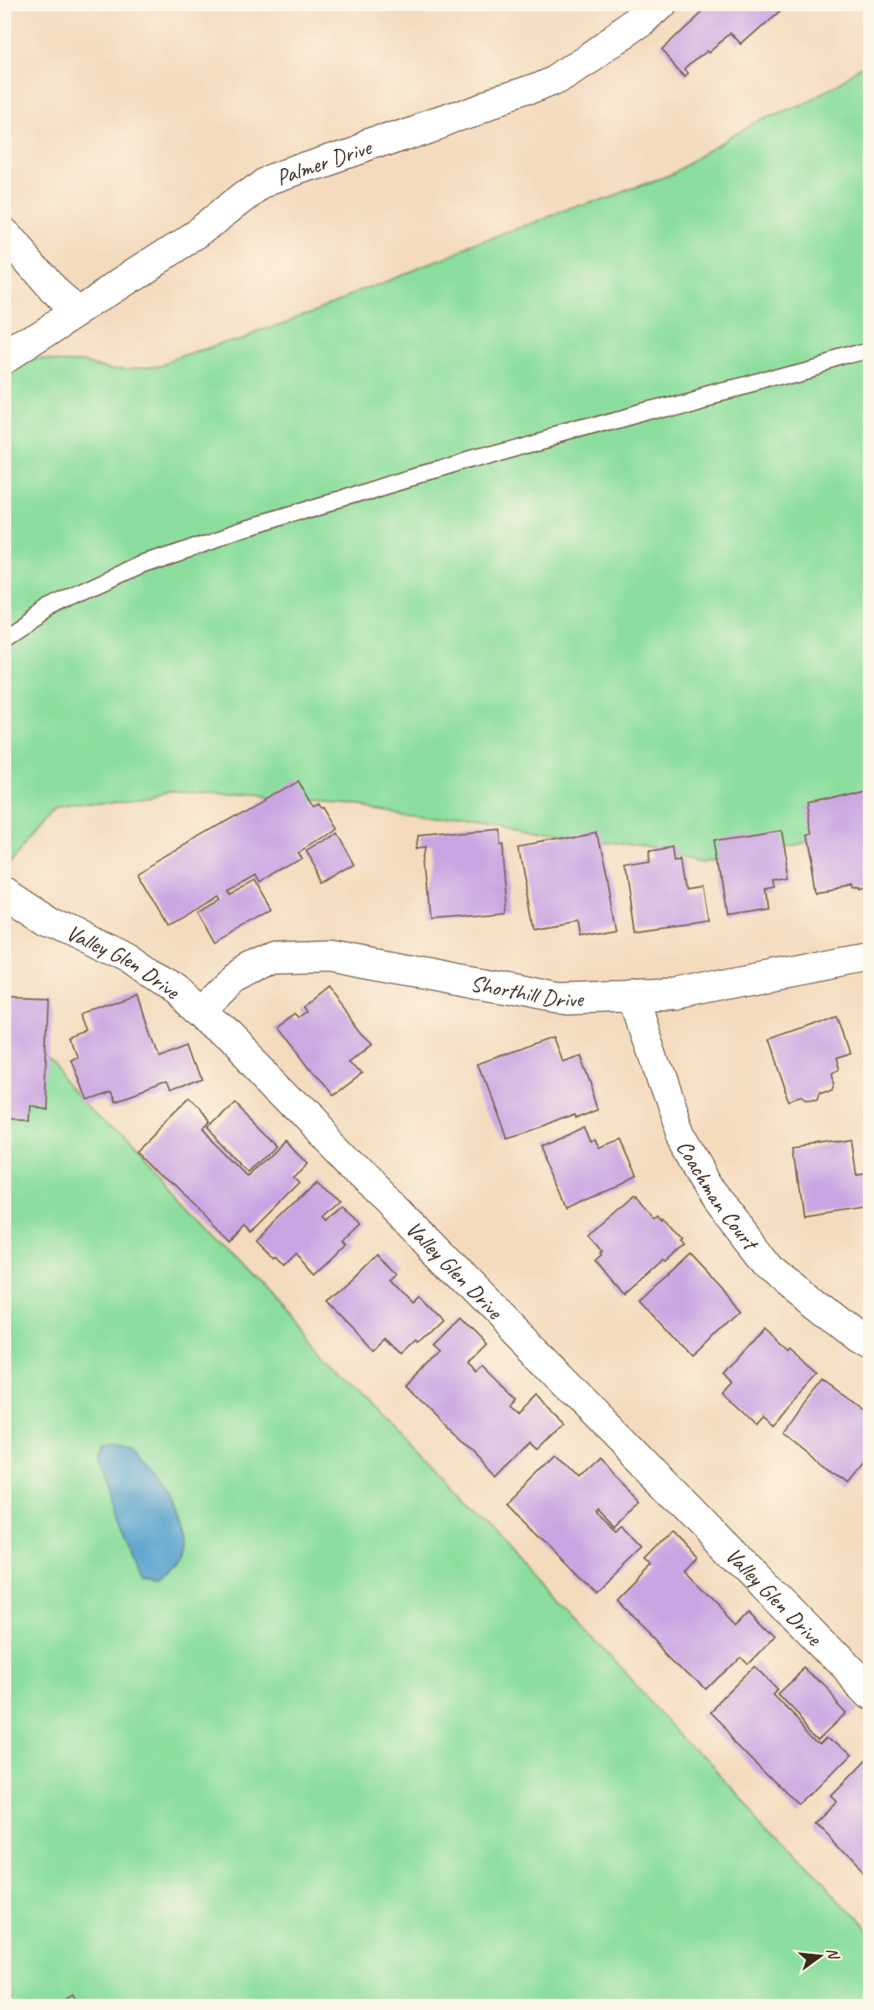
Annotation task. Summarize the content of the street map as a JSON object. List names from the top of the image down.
{
  "streets": {
    "street": [
      "Palmer Drive",
      "Valley Glen Drive",
      "Shorthill Drive",
      "Coachman Court"
    ]
  },
  "crossings": [
    ["Valley Glen Drive", "Shorthill Drive"],
    ["Shorthill Drive", "Coachman Court"]
  ],
  "north": "right"
}
